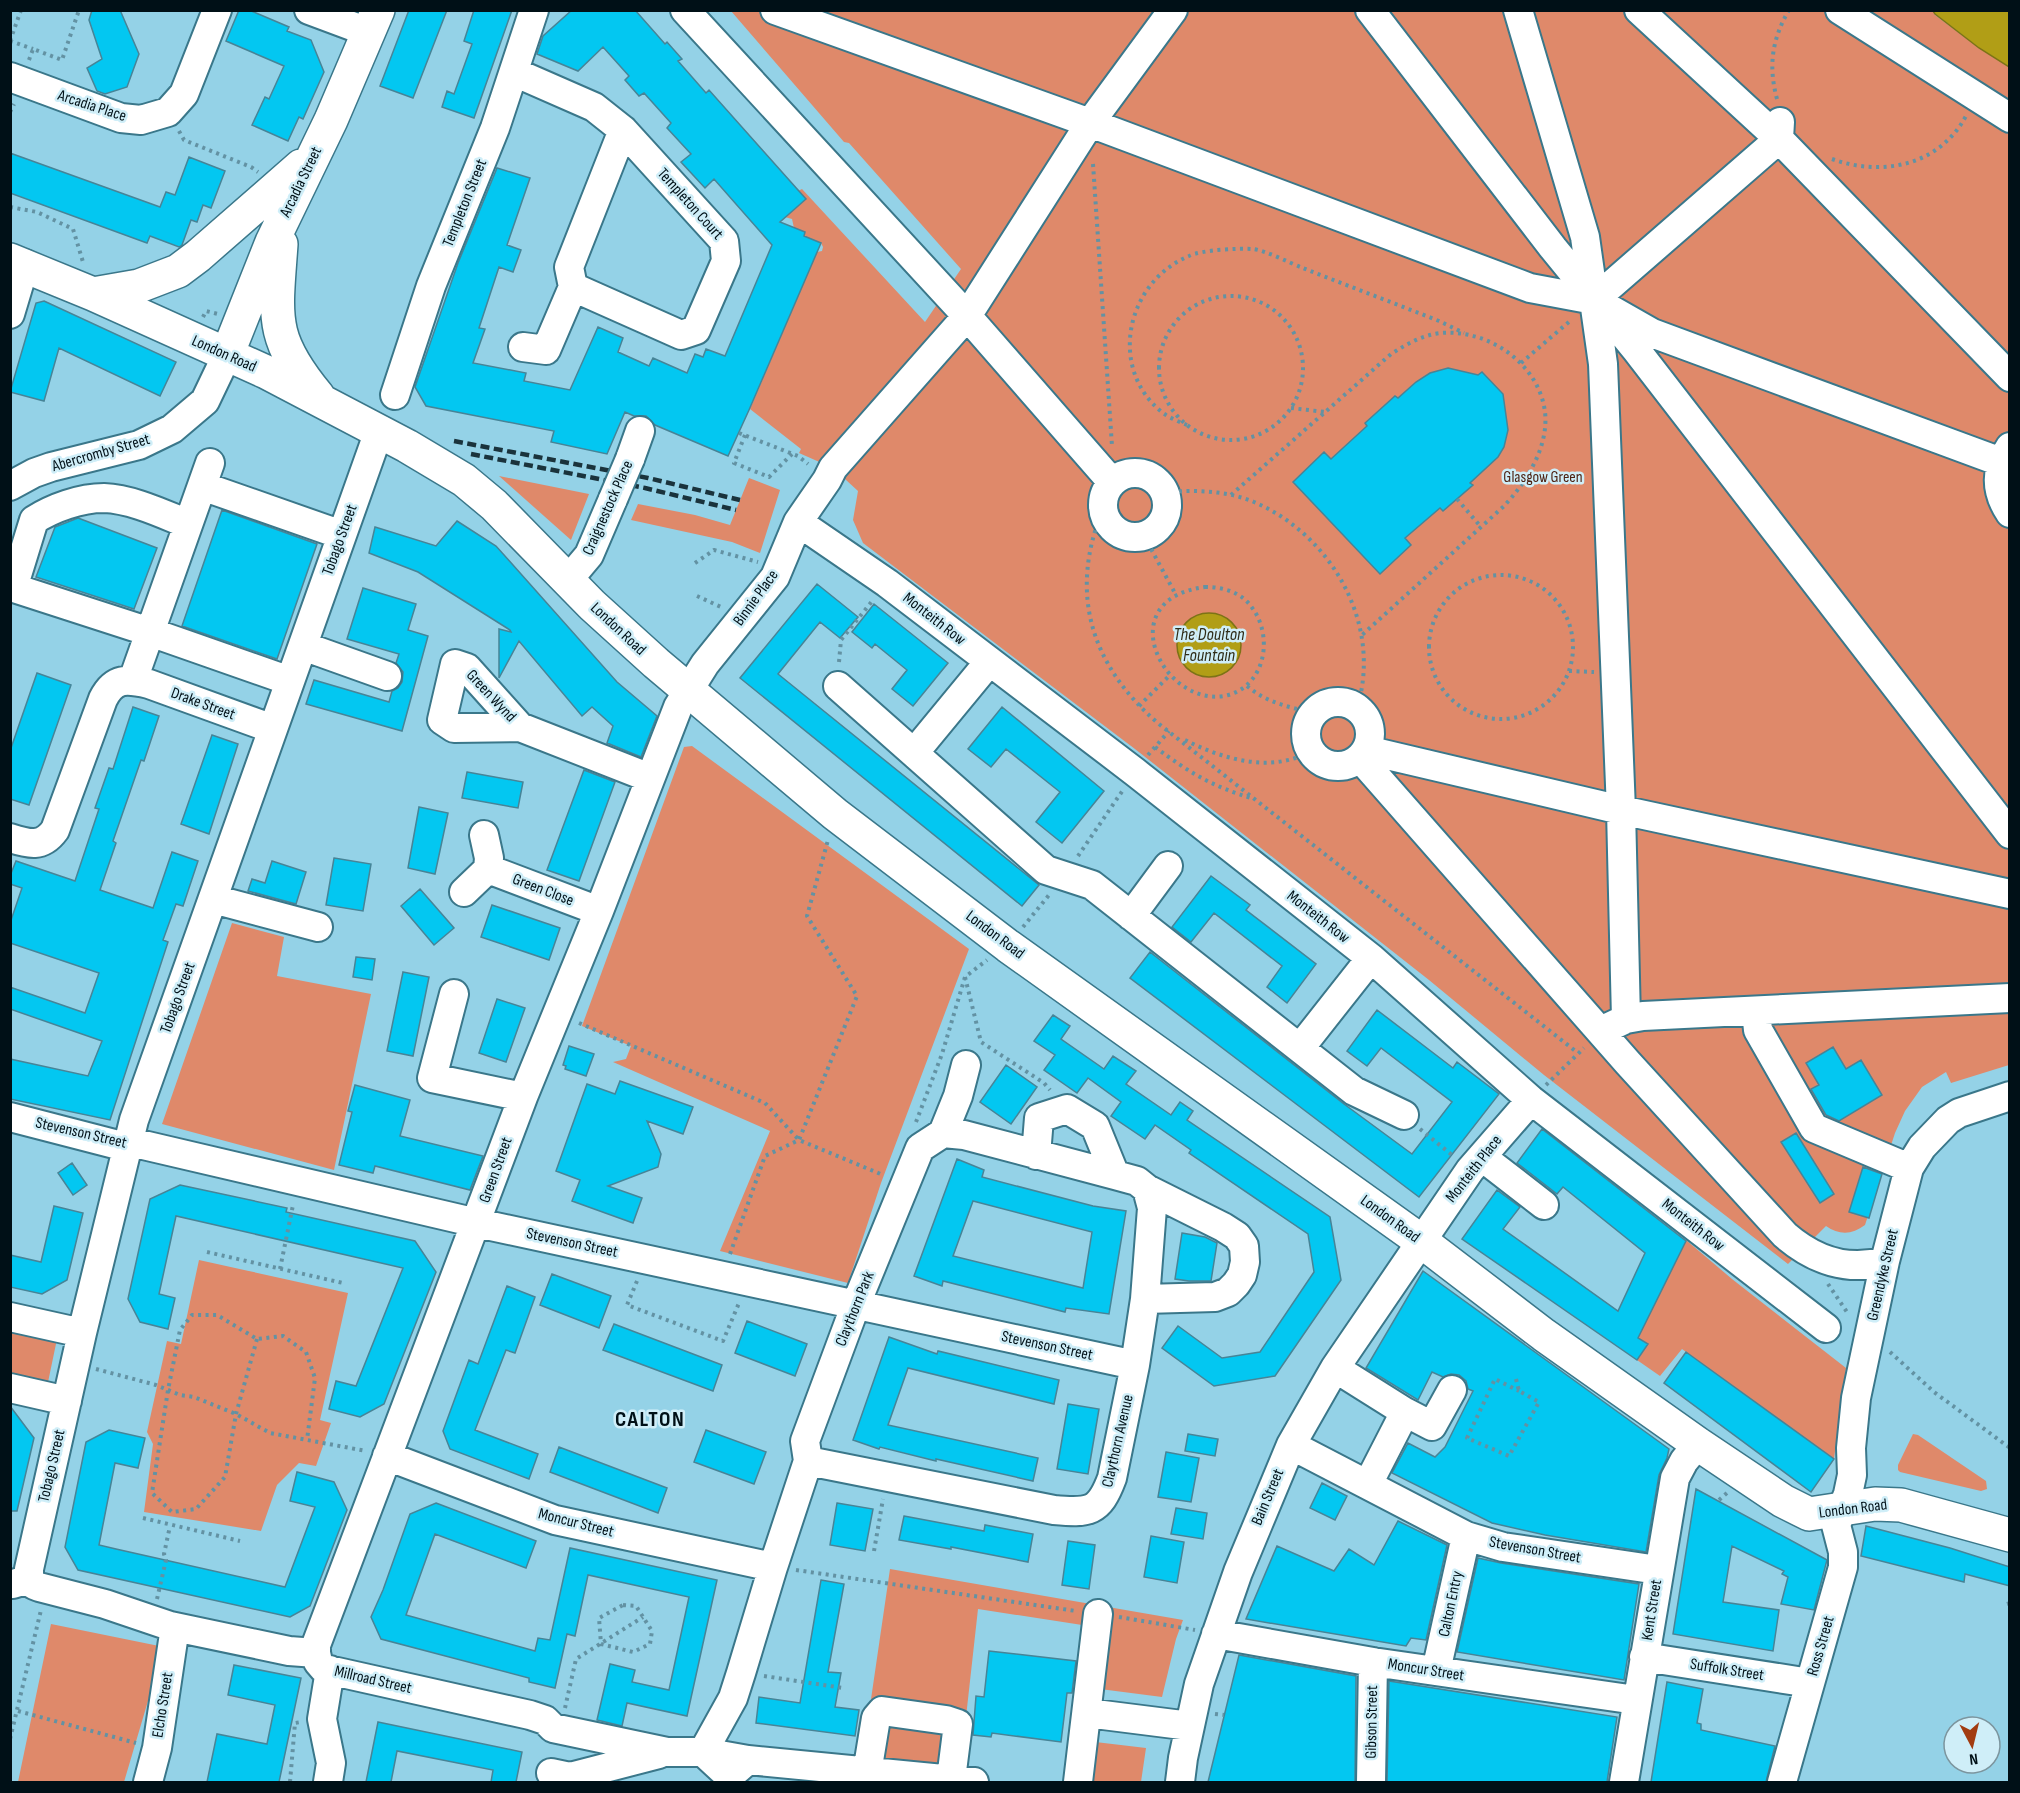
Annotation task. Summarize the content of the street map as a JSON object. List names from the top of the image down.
{
  "streets": {
    "main road": ["Arcadia Street", "London Road"],
    "street": [
      "Arcadia Place",
      "Templeton Street",
      "Templeton Court",
      "Abercromby Street",
      "Craignestock Place",
      "Tobago Street",
      "Binnie Place",
      "Monteith Row",
      "Green Wynd",
      "Drake Street",
      "Green Close",
      "Stevenson Street",
      "Monteith Place",
      "Green Street",
      "Greendyke Street",
      "Claythorn Park",
      "Claythorn Avenue",
      "Bain Street",
      "Moncur Street",
      "Calton Entry",
      "Kent Street",
      "Ross Street",
      "Suffolk Street",
      "Millroad Street",
      "Elcho Street",
      "Gibson Street"
    ]
  },
  "crossings": [
    ["Arcadia Street", "London Road"],
    ["Arcadia Street", "Abercromby Street"],
    ["Templeton Street", "Templeton Court"],
    ["London Road", "Abercromby Street"],
    ["London Road", "Craignestock Place"],
    ["London Road", "Tobago Street"],
    ["London Road", "Binnie Place"],
    ["London Road", "Monteith Place"],
    ["London Road", "Green Street"],
    ["London Road", "Greendyke Street"],
    ["London Road", "Bain Street"],
    ["London Road", "Kent Street"],
    ["London Road", "Ross Street"],
    ["Tobago Street", "Drake Street"],
    ["Tobago Street", "Stevenson Street"],
    ["Tobago Street", "Millroad Street"],
    ["Binnie Place", "Monteith Row"],
    ["Binnie Place", "Green Street"],
    ["Monteith Row", "Monteith Place"],
    ["Green Wynd", "Green Street"],
    ["Green Close", "Green Street"],
    ["Stevenson Street", "Green Street"],
    ["Stevenson Street", "Claythorn Park"],
    ["Stevenson Street", "Claythorn Avenue"],
    ["Stevenson Street", "Bain Street"],
    ["Stevenson Street", "Calton Entry"],
    ["Stevenson Street", "Kent Street"],
    ["Monteith Place", "Bain Street"],
    ["Green Street", "Moncur Street"],
    ["Green Street", "Millroad Street"],
    ["Greendyke Street", "Ross Street"],
    ["Claythorn Park", "Claythorn Avenue"],
    ["Claythorn Park", "Moncur Street"],
    ["Claythorn Park", "Millroad Street"],
    ["Bain Street", "Moncur Street"],
    ["Moncur Street", "Calton Entry"],
    ["Moncur Street", "Kent Street"],
    ["Moncur Street", "Gibson Street"],
    ["Kent Street", "Suffolk Street"],
    ["Ross Street", "Suffolk Street"],
    ["Millroad Street", "Elcho Street"]
  ],
  "districts": ["CALTON"],
  "water": ["The Doulton Fountain"],
  "parks": ["Glasgow Green"],
  "north": "bottom"
}
